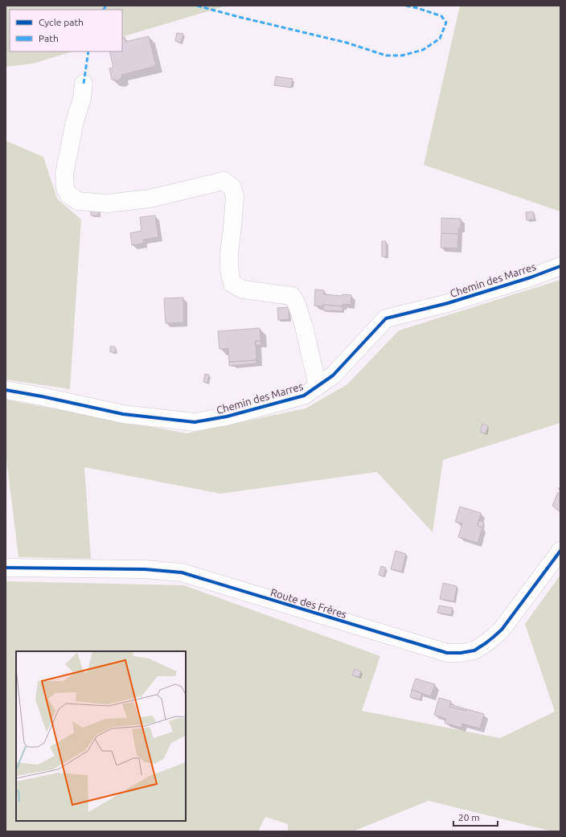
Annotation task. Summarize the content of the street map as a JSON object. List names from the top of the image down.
{
  "streets": {
    "street": ["Chemin des Marres", "Route des Frères"]
  },
  "legend": ["Cycle path", "Path"],
  "scale_bar": "20 m"
}
